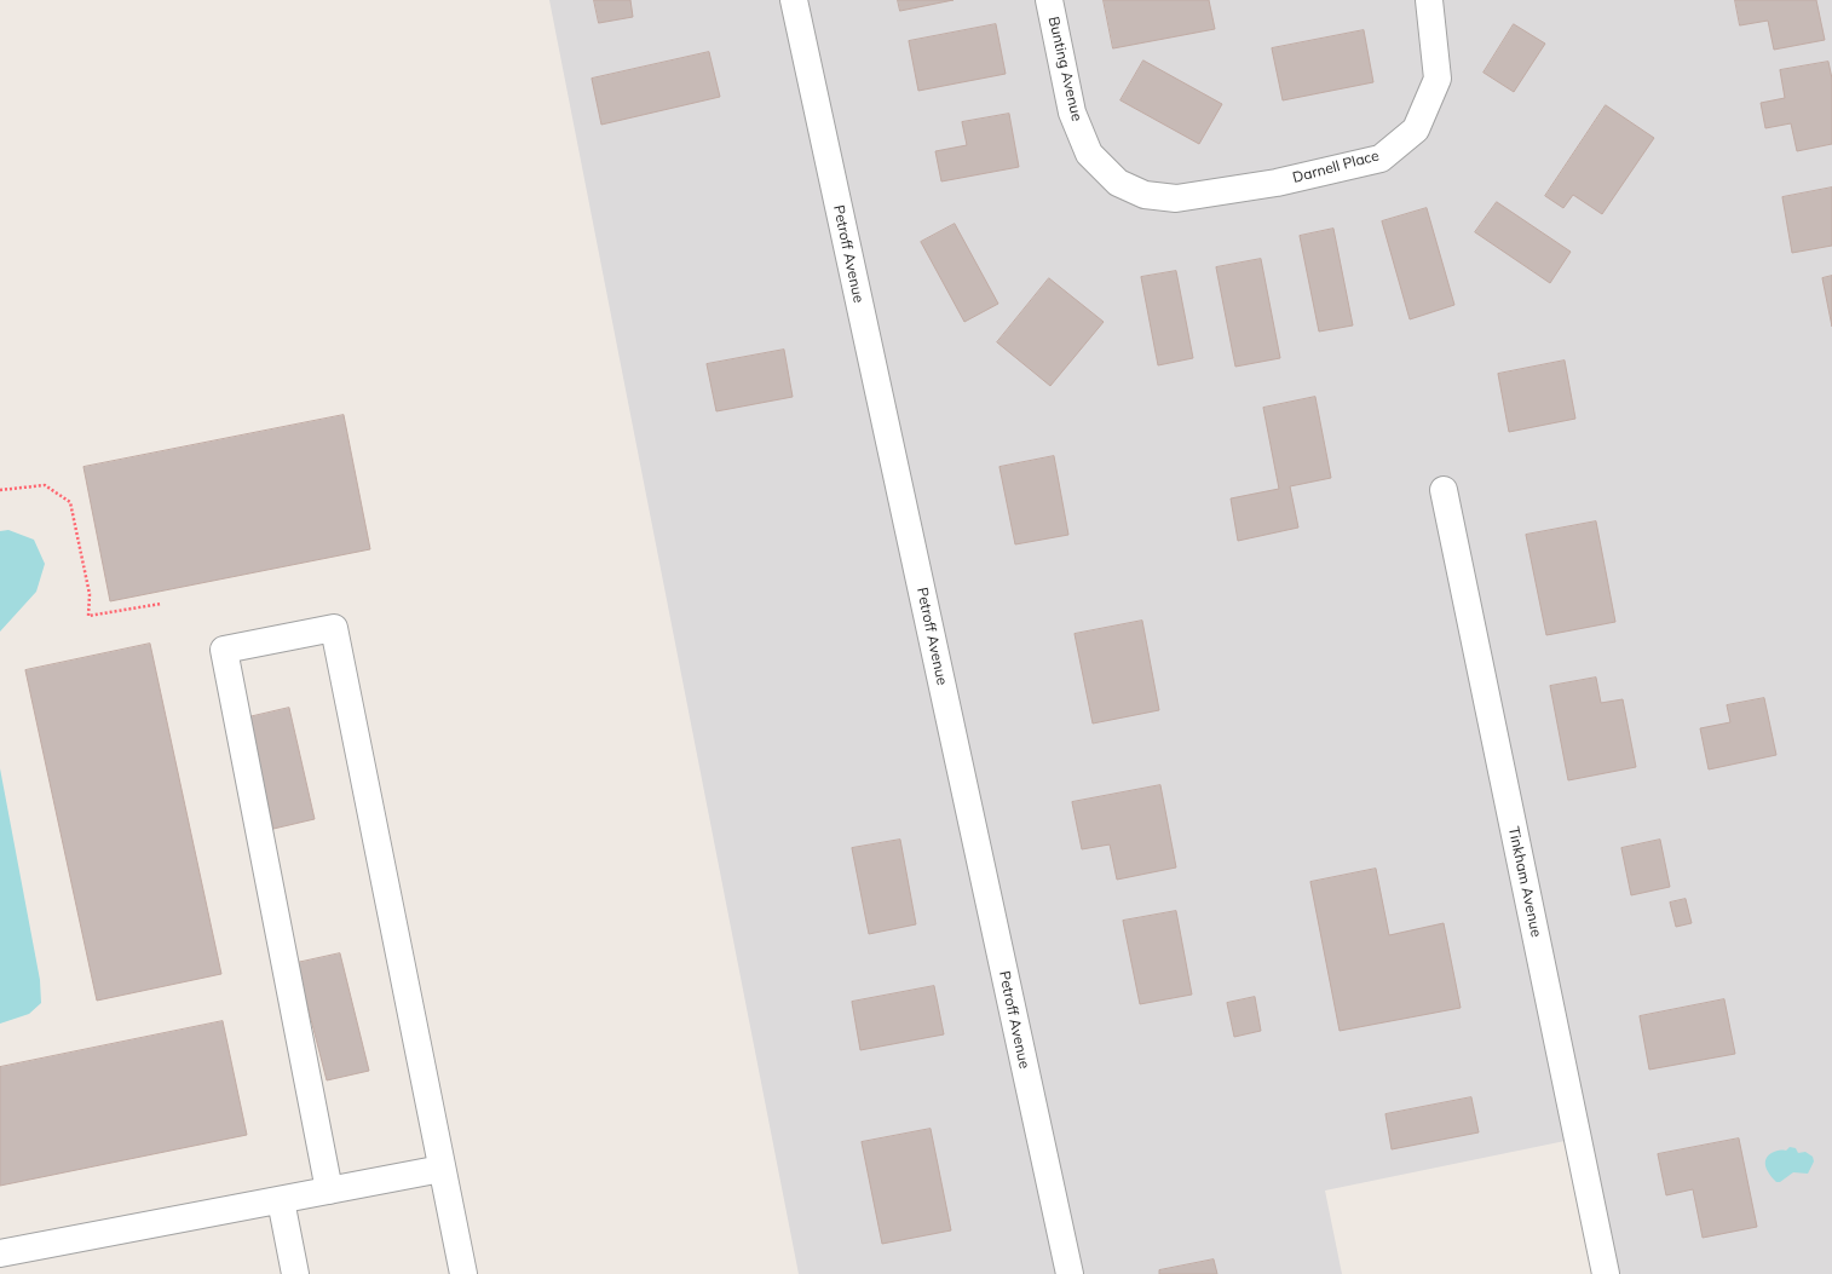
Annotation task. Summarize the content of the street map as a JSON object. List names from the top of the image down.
{
  "streets": {
    "street": [
      "Bunting Avenue",
      "Darnell Place",
      "Petroff Avenue",
      "Tinkham Avenue"
    ]
  },
  "crossings": [
    ["Bunting Avenue", "Darnell Place"]
  ]
}
